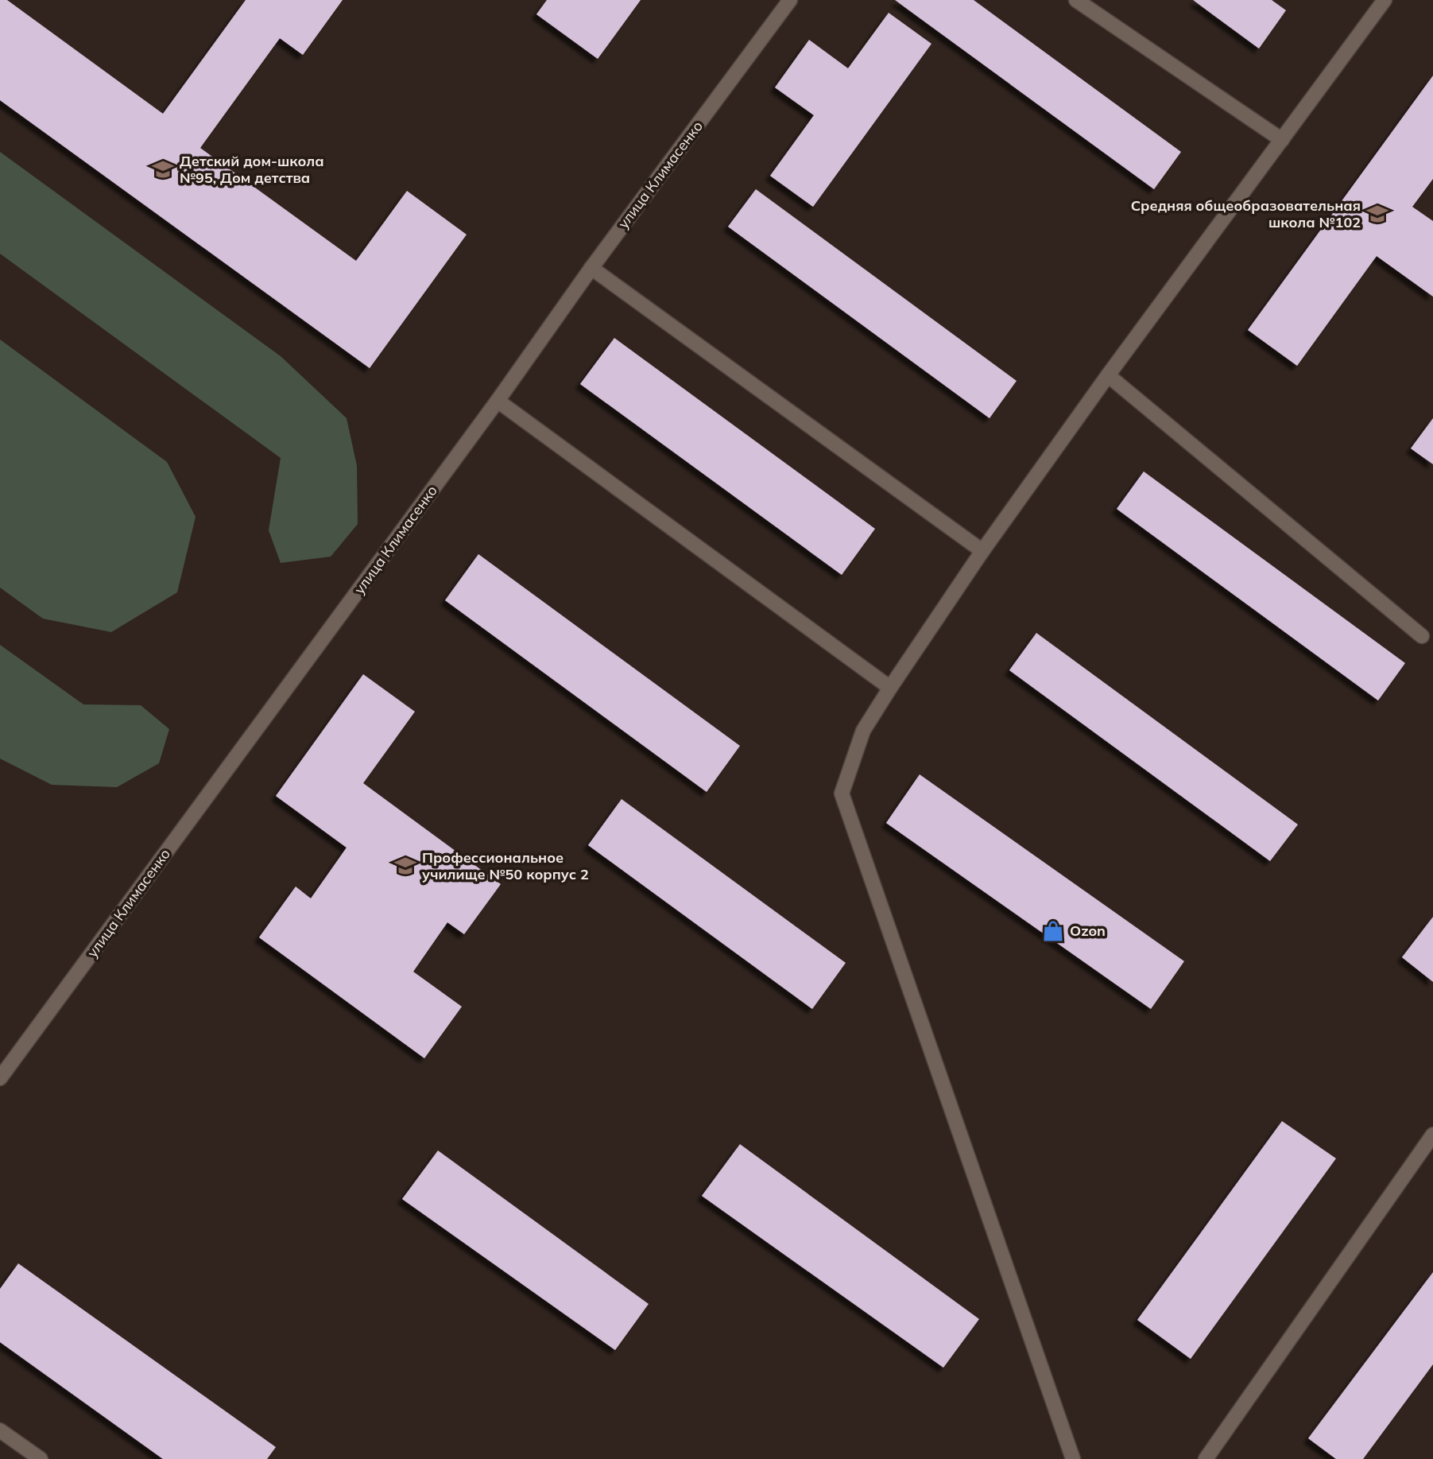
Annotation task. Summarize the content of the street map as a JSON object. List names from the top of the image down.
{
  "streets": {
    "street": ["улица Климасенко"]
  },
  "places": {
    "school or university": ["Детский дом-школа №95, Дом детства", "Средняя общеобразовательная школа №102", "Профессиональное училище №50 корпус 2"],
    "shop": ["Ozon"]
  }
}
